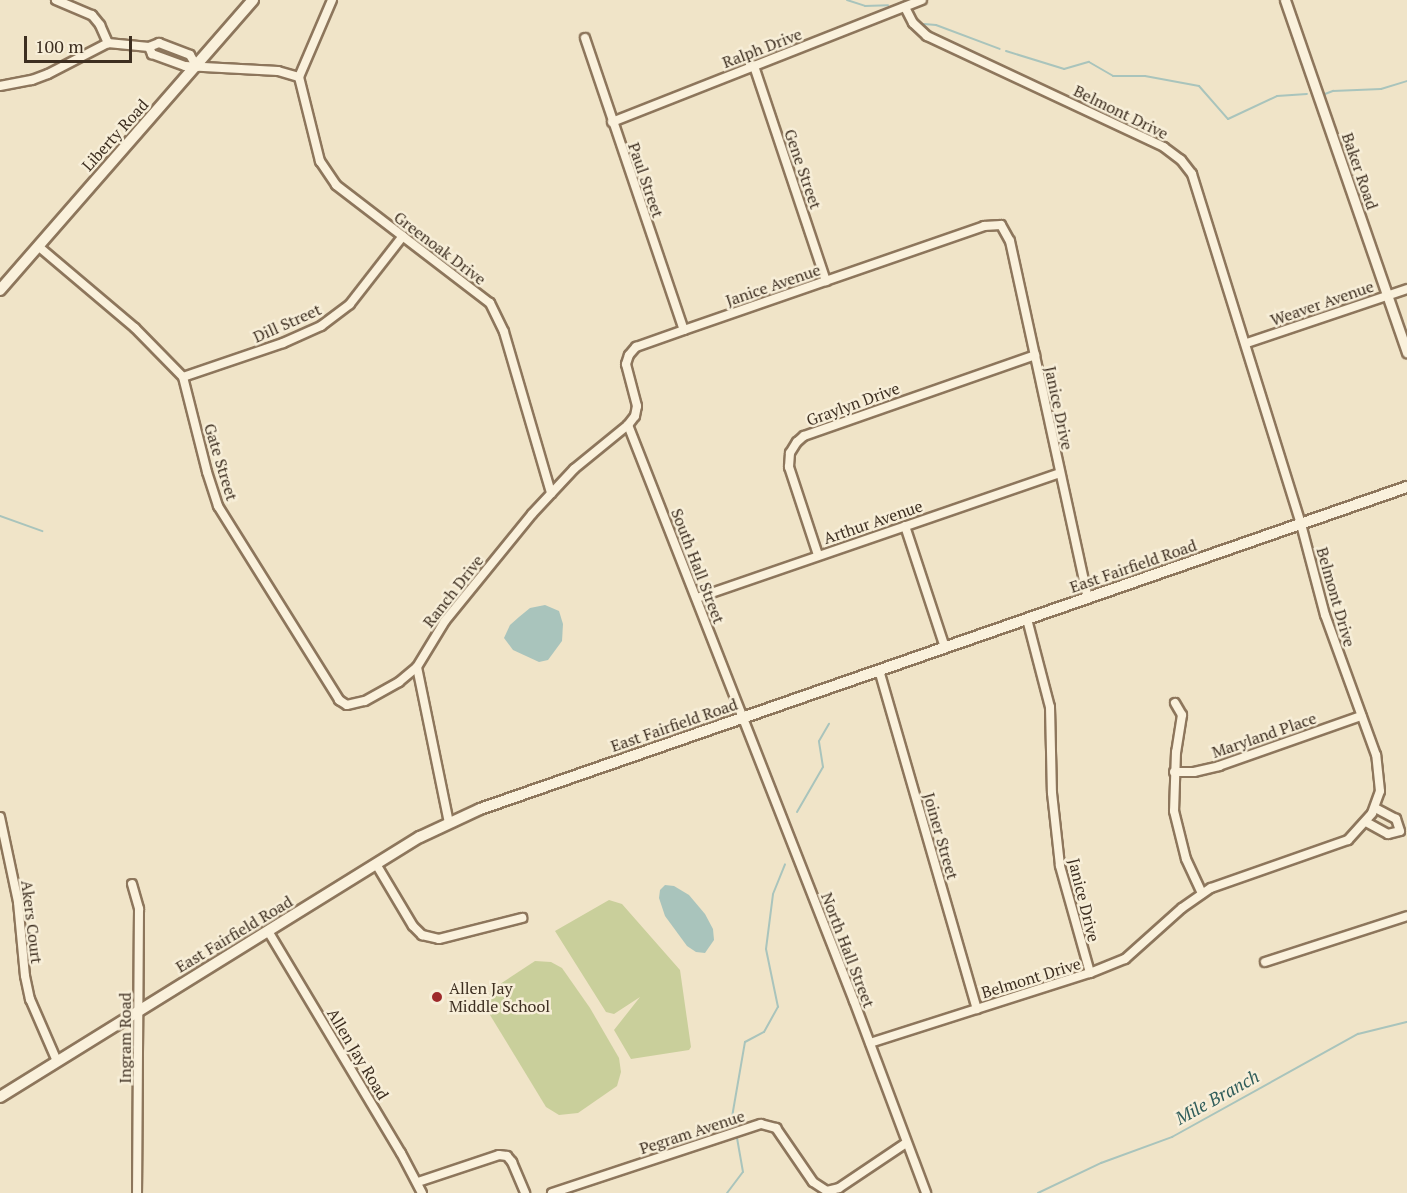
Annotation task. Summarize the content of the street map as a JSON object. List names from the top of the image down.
{
  "streets": {
    "main road": ["Liberty Road", "East Fairfield Road"],
    "street": [
      "Ralph Drive",
      "Belmont Drive",
      "Gene Street",
      "Baker Road",
      "Paul Street",
      "Greenoak Drive",
      "Janice Avenue",
      "Weaver Avenue",
      "Dill Street",
      "Graylyn Drive",
      "Janice Drive",
      "Gate Street",
      "Arthur Avenue",
      "South Hall Street",
      "Ranch Drive",
      "Maryland Place",
      "Joiner Street",
      "Akers Court",
      "North Hall Street",
      "Ingram Road",
      "Allen Jay Road",
      "Pegram Avenue"
    ]
  },
  "crossings": [
    ["Ralph Drive", "Belmont Drive"],
    ["Ralph Drive", "Gene Street"],
    ["Ralph Drive", "Paul Street"],
    ["Belmont Drive", "Weaver Avenue"],
    ["Belmont Drive", "Janice Drive"],
    ["Belmont Drive", "East Fairfield Road"],
    ["Belmont Drive", "Maryland Place"],
    ["Belmont Drive", "Joiner Street"],
    ["Belmont Drive", "North Hall Street"],
    ["Gene Street", "Janice Avenue"],
    ["Baker Road", "Weaver Avenue"],
    ["Paul Street", "Janice Avenue"],
    ["Greenoak Drive", "Dill Street"],
    ["Greenoak Drive", "Ranch Drive"],
    ["Janice Avenue", "Janice Drive"],
    ["Janice Avenue", "South Hall Street"],
    ["Janice Avenue", "Ranch Drive"],
    ["Dill Street", "Gate Street"],
    ["Graylyn Drive", "Janice Drive"],
    ["Graylyn Drive", "Arthur Avenue"],
    ["Janice Drive", "Arthur Avenue"],
    ["Janice Drive", "East Fairfield Road"],
    ["Gate Street", "Ranch Drive"],
    ["Arthur Avenue", "South Hall Street"],
    ["South Hall Street", "East Fairfield Road"],
    ["South Hall Street", "Ranch Drive"],
    ["South Hall Street", "North Hall Street"],
    ["East Fairfield Road", "Joiner Street"],
    ["East Fairfield Road", "Akers Court"],
    ["East Fairfield Road", "North Hall Street"],
    ["East Fairfield Road", "Ingram Road"],
    ["East Fairfield Road", "Allen Jay Road"],
    ["North Hall Street", "Pegram Avenue"]
  ],
  "water": ["Mile Branch"],
  "places": ["Allen Jay Middle School"],
  "scale_bar": "100 m"
}
